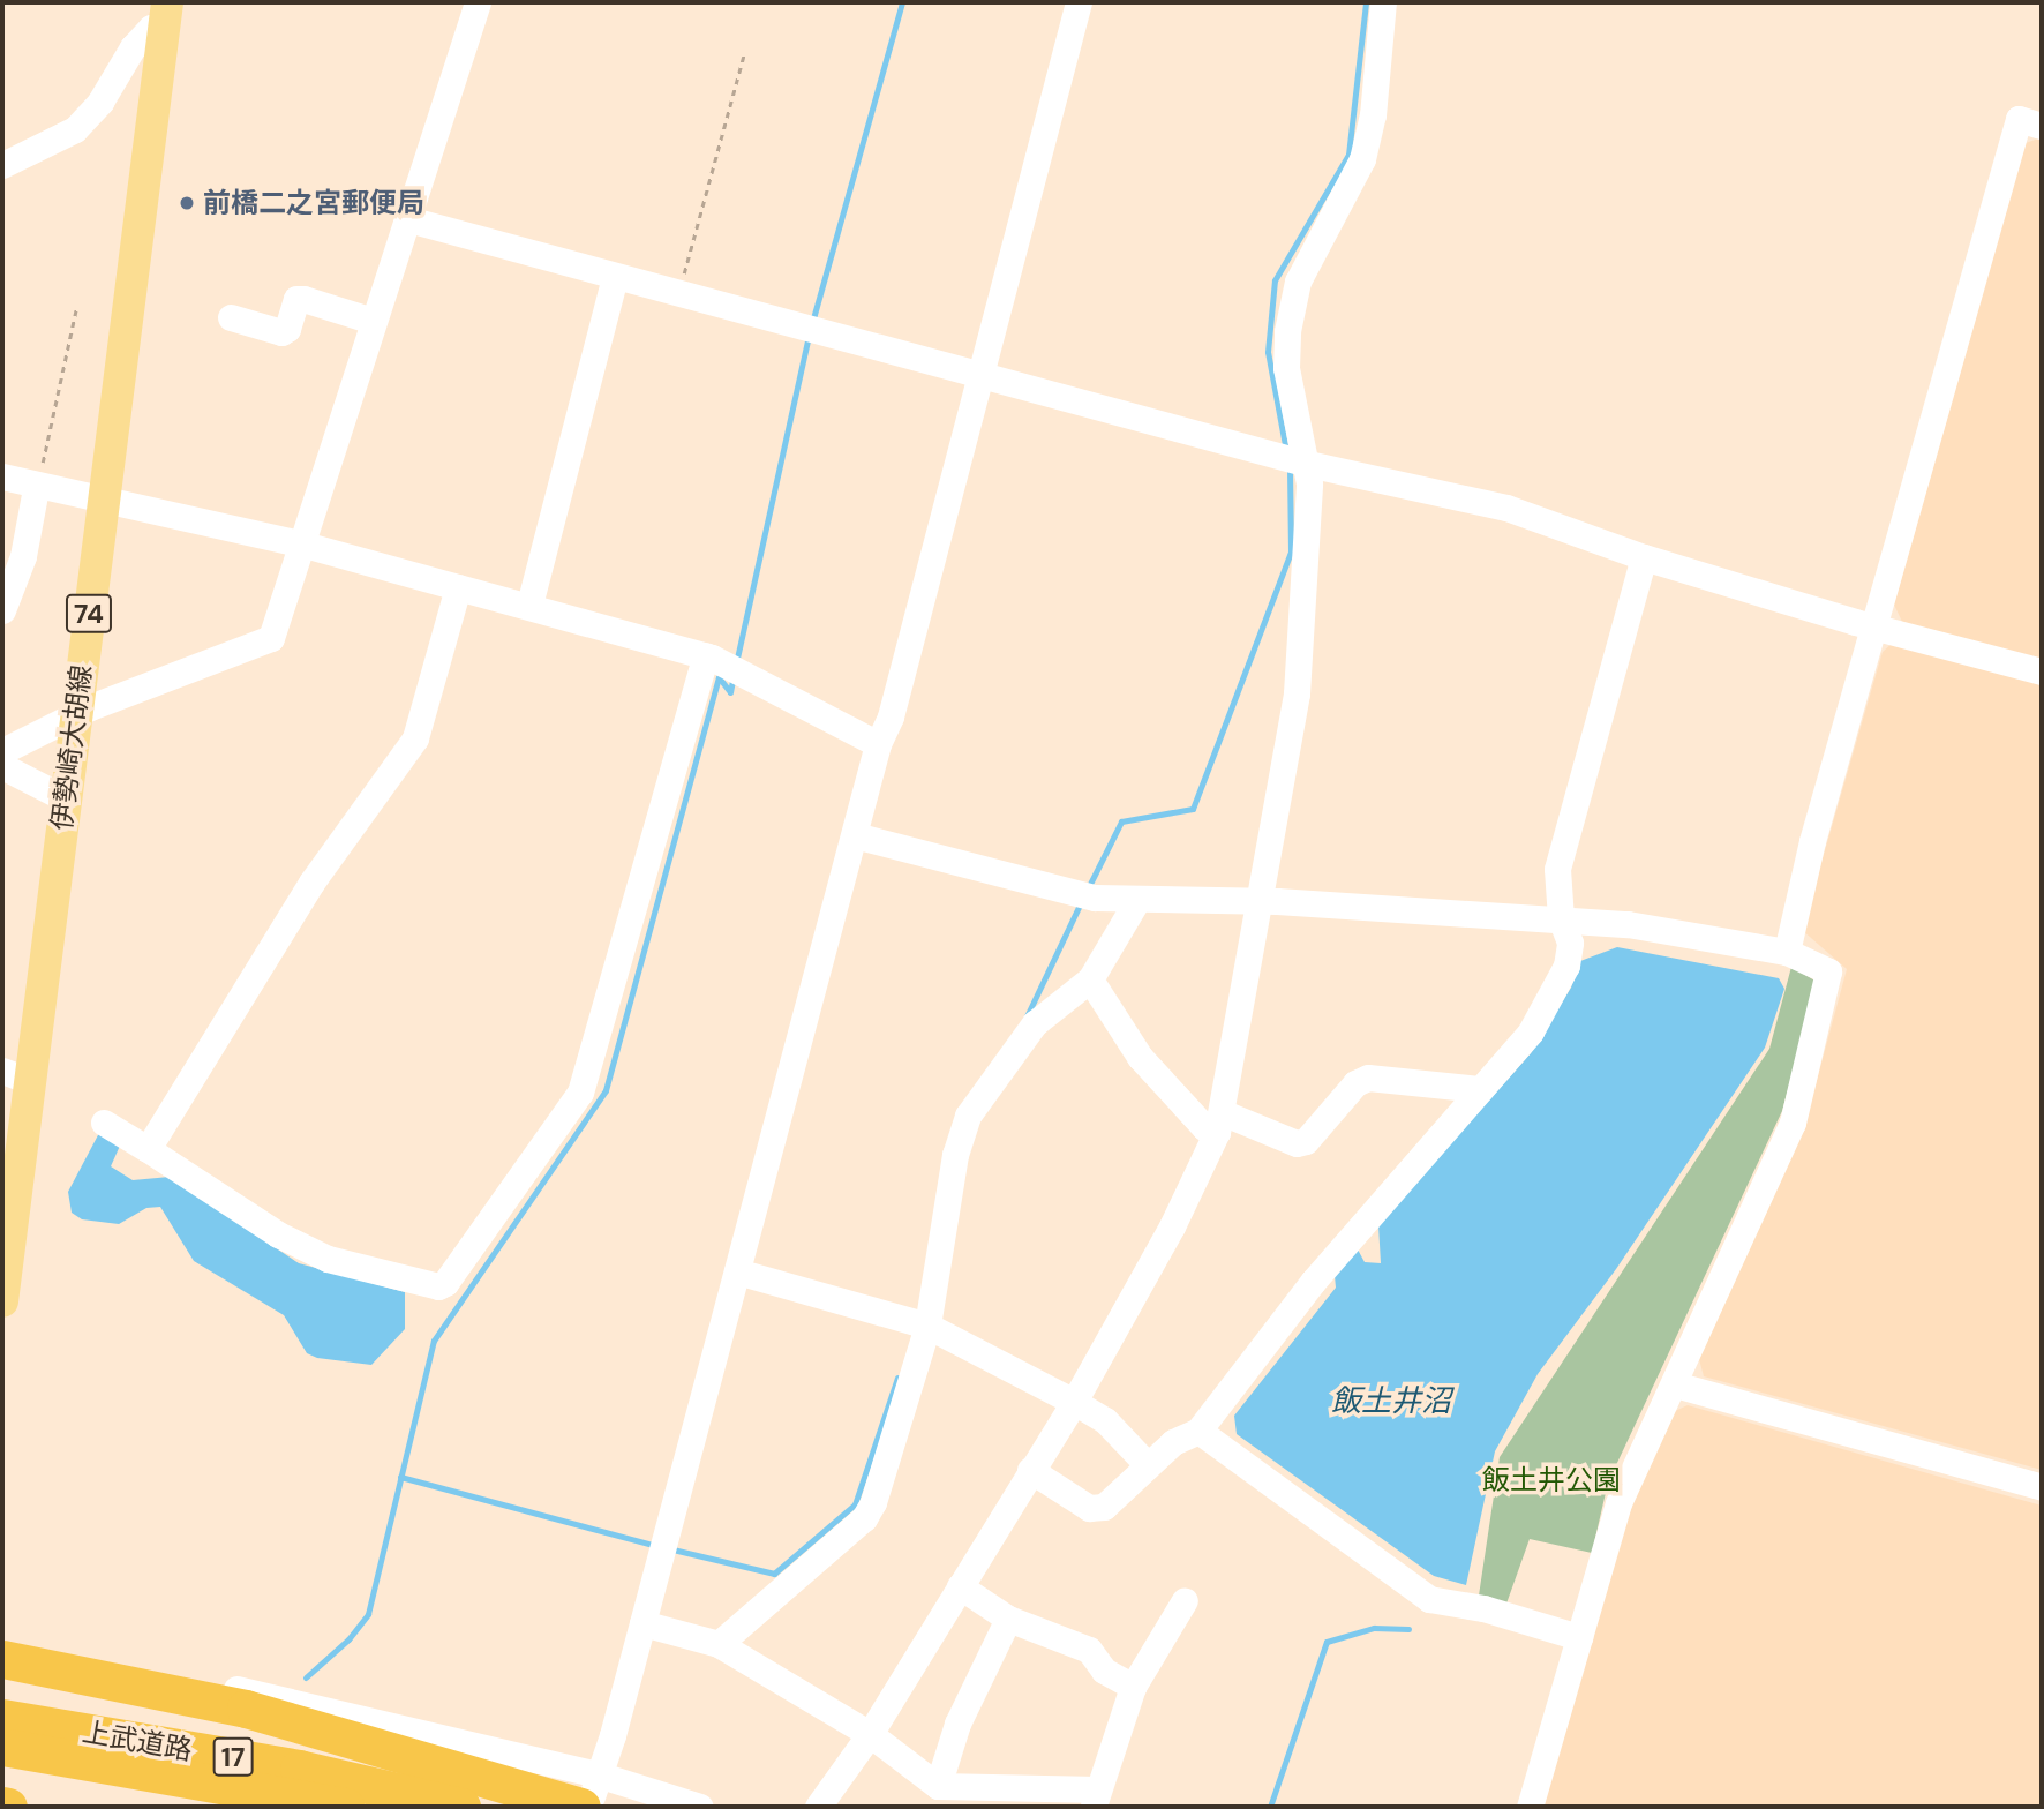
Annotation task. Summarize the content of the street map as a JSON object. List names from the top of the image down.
{
  "streets": {
    "highway": ["上武道路", "17"],
    "main road": ["74", "伊勢崎大胡線"]
  },
  "water": ["飯土井沼"],
  "parks": ["飯土井公園"],
  "places": ["前橋二之宮郵便局"]
}
